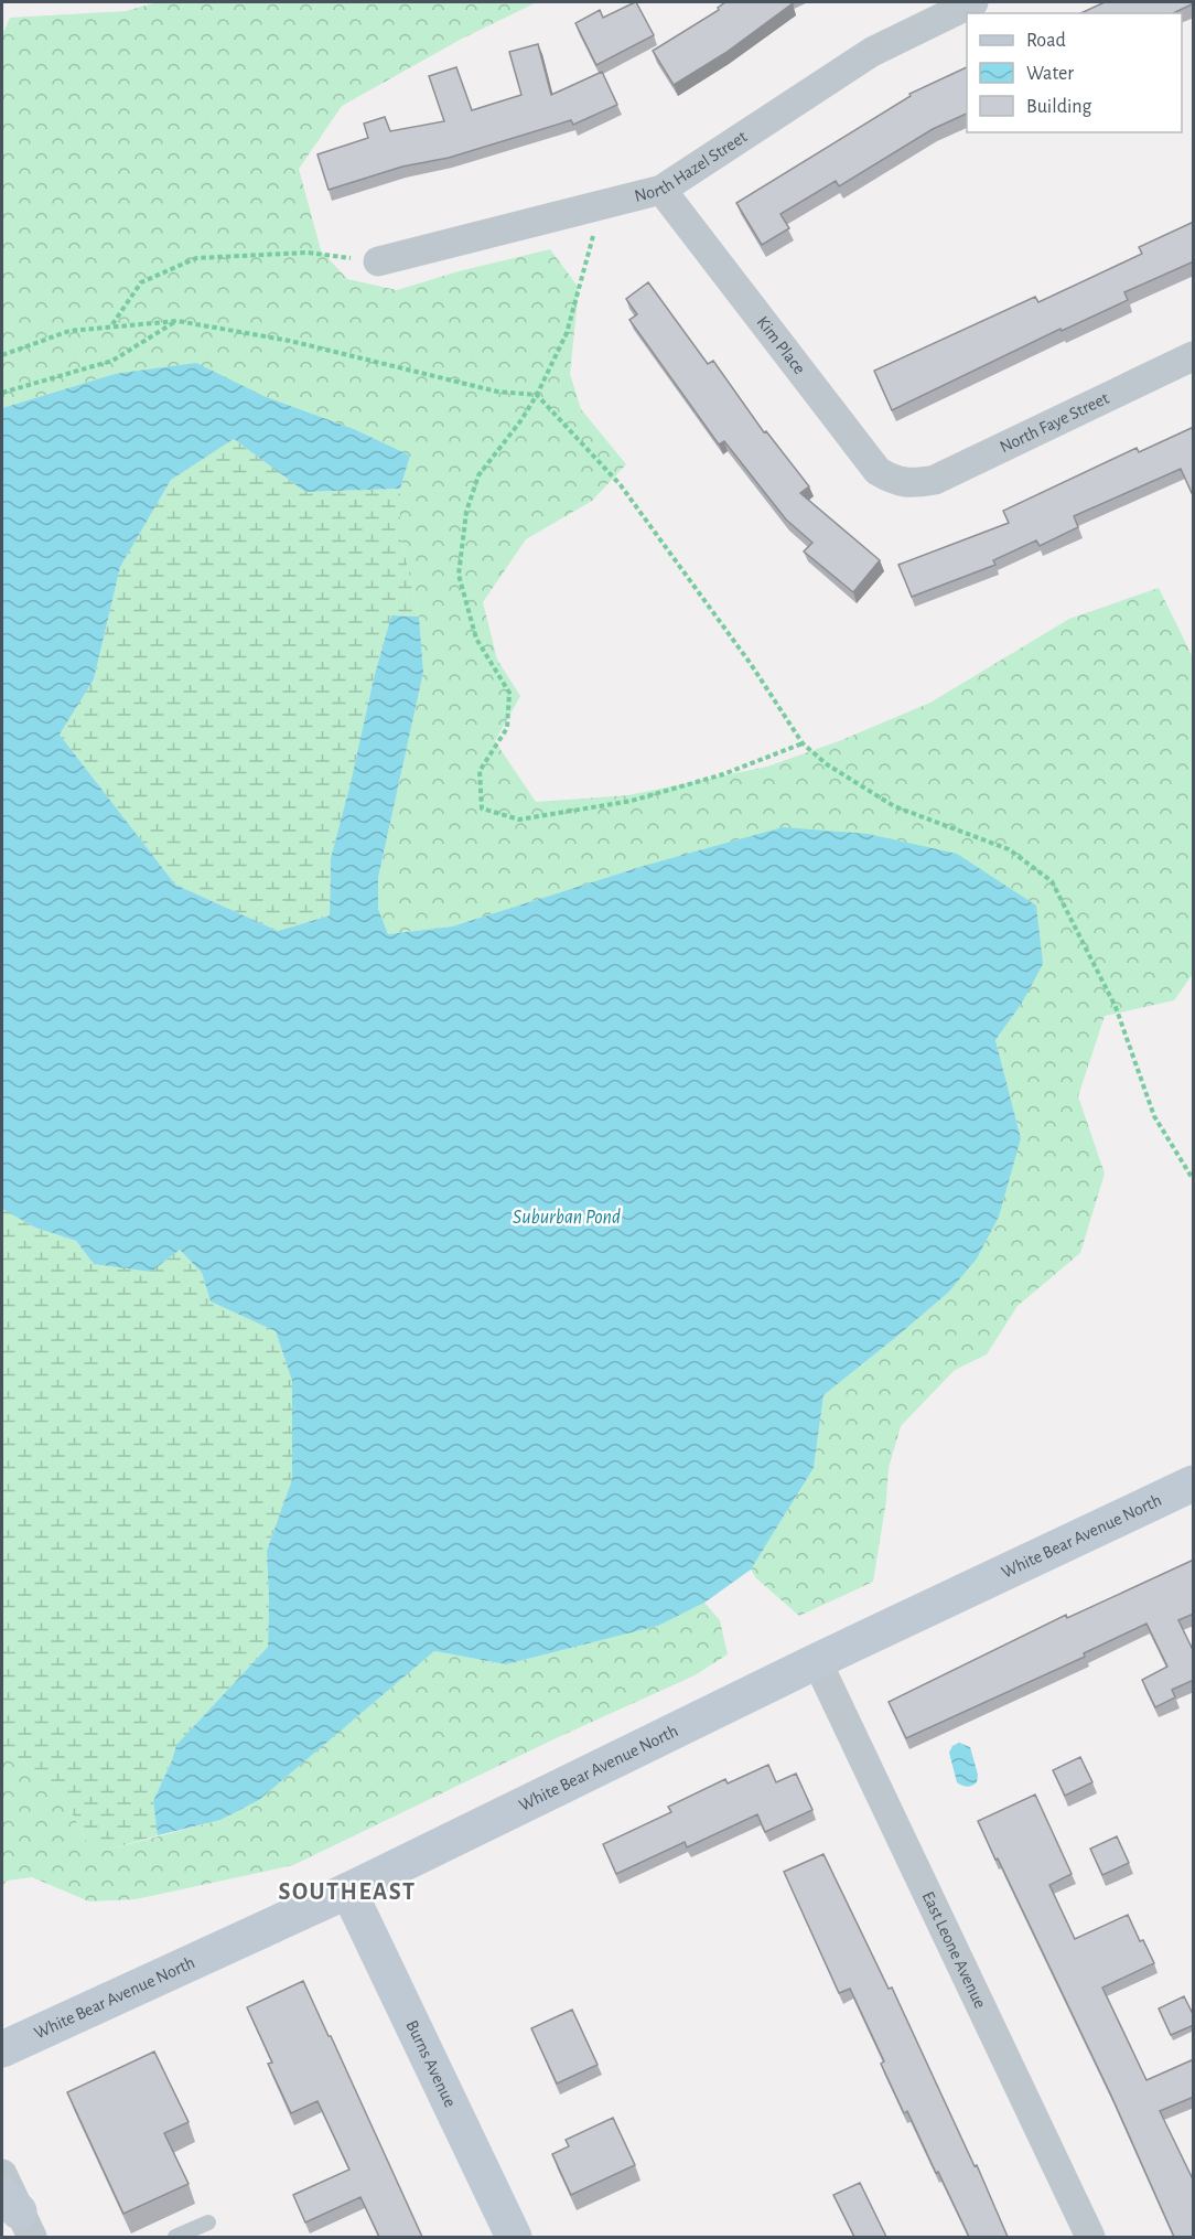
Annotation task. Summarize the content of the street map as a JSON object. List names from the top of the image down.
{
  "streets": {
    "street": [
      "North Hazel Street",
      "Kim Place",
      "North Faye Street",
      "White Bear Avenue North",
      "East Leone Avenue",
      "Burns Avenue"
    ]
  },
  "crossings": [
    ["North Hazel Street", "Kim Place"],
    ["Kim Place", "North Faye Street"],
    ["White Bear Avenue North", "East Leone Avenue"],
    ["White Bear Avenue North", "Burns Avenue"]
  ],
  "districts": ["SOUTHEAST"],
  "water": ["Suburban Pond"],
  "legend": ["Road", "Water", "Building"]
}
